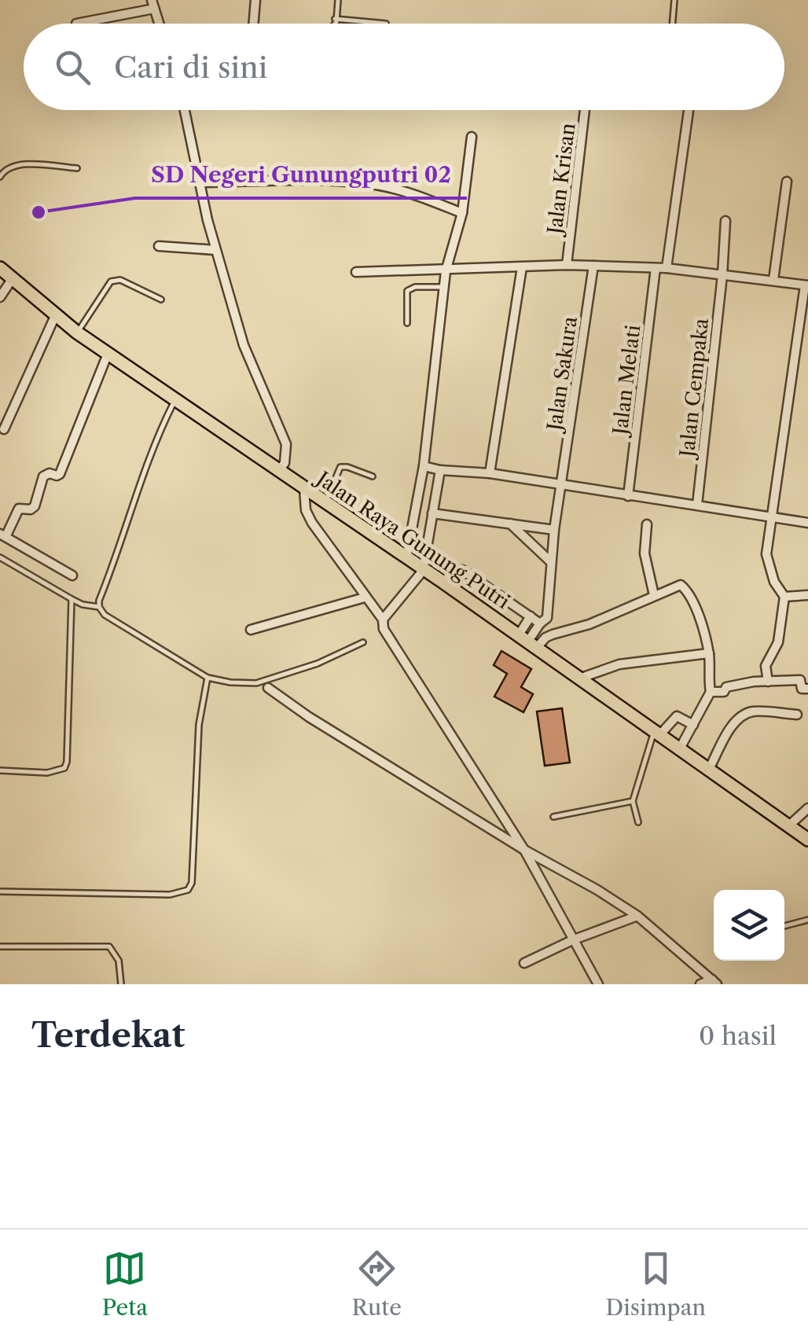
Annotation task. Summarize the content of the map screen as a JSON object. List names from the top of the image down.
{
  "streets": {
    "main road": ["Jalan Raya Gunung Putri"],
    "street": [
      "Jalan Krisan",
      "Jalan Sakura",
      "Jalan Melati",
      "Jalan Cempaka"
    ]
  },
  "crossings": [
    ["Jalan Sakura", "Jalan Raya Gunung Putri"]
  ],
  "places": ["SD Negeri Gunungputri 02"],
  "page": {
    "search": "Cari di sini",
    "heading": ["Terdekat", "0 hasil"],
    "nav": ["Peta", "Rute", "Disimpan"]
  }
}
